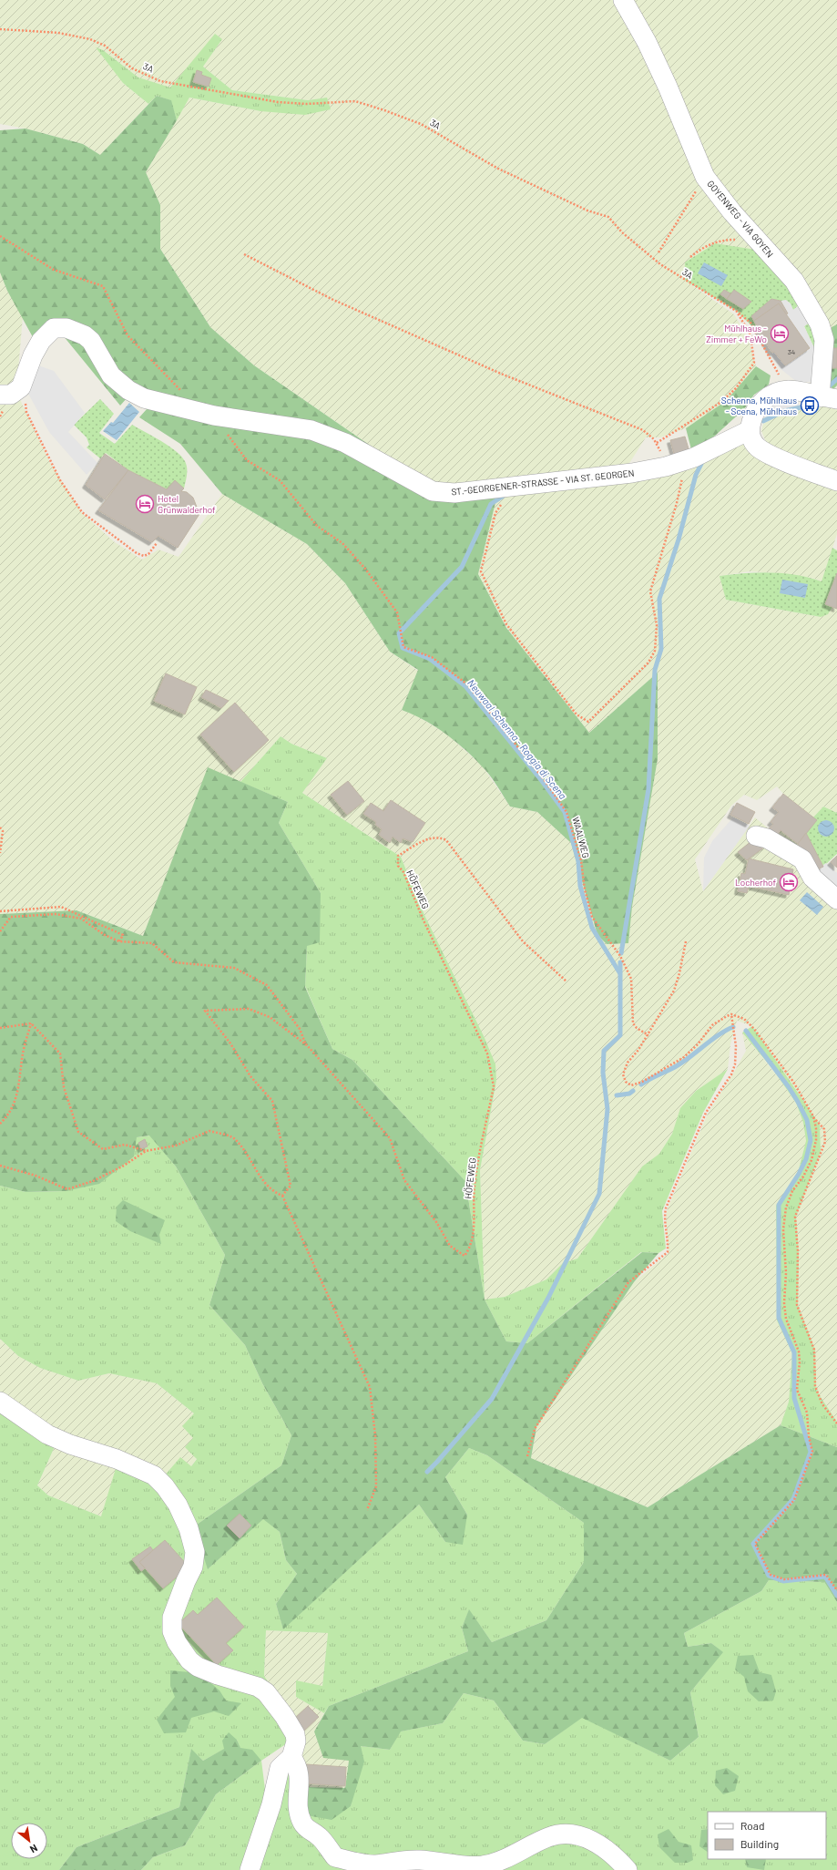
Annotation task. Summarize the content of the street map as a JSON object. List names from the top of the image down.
{
  "streets": {
    "street": ["GOYENWEG - VIA GOYEN", "ST.-GEORGENER-STRASSE - VIA ST. GEORGEN"],
    "path": ["3A", "WAALWEG", "HÖFEWEG"]
  },
  "water": ["Neuwaal Schenna - Roggia di Scena"],
  "places": {
    "hotel": ["Mühlhaus - Zimmer + FeWo", "Hotel Grünwalderhof", "Locherhof"],
    "bus stop": ["Schenna, Mühlhaus - Scena, Mühlhaus"]
  },
  "house_numbers": ["34"],
  "legend": ["Road", "Building"],
  "north": "bottom right"
}
